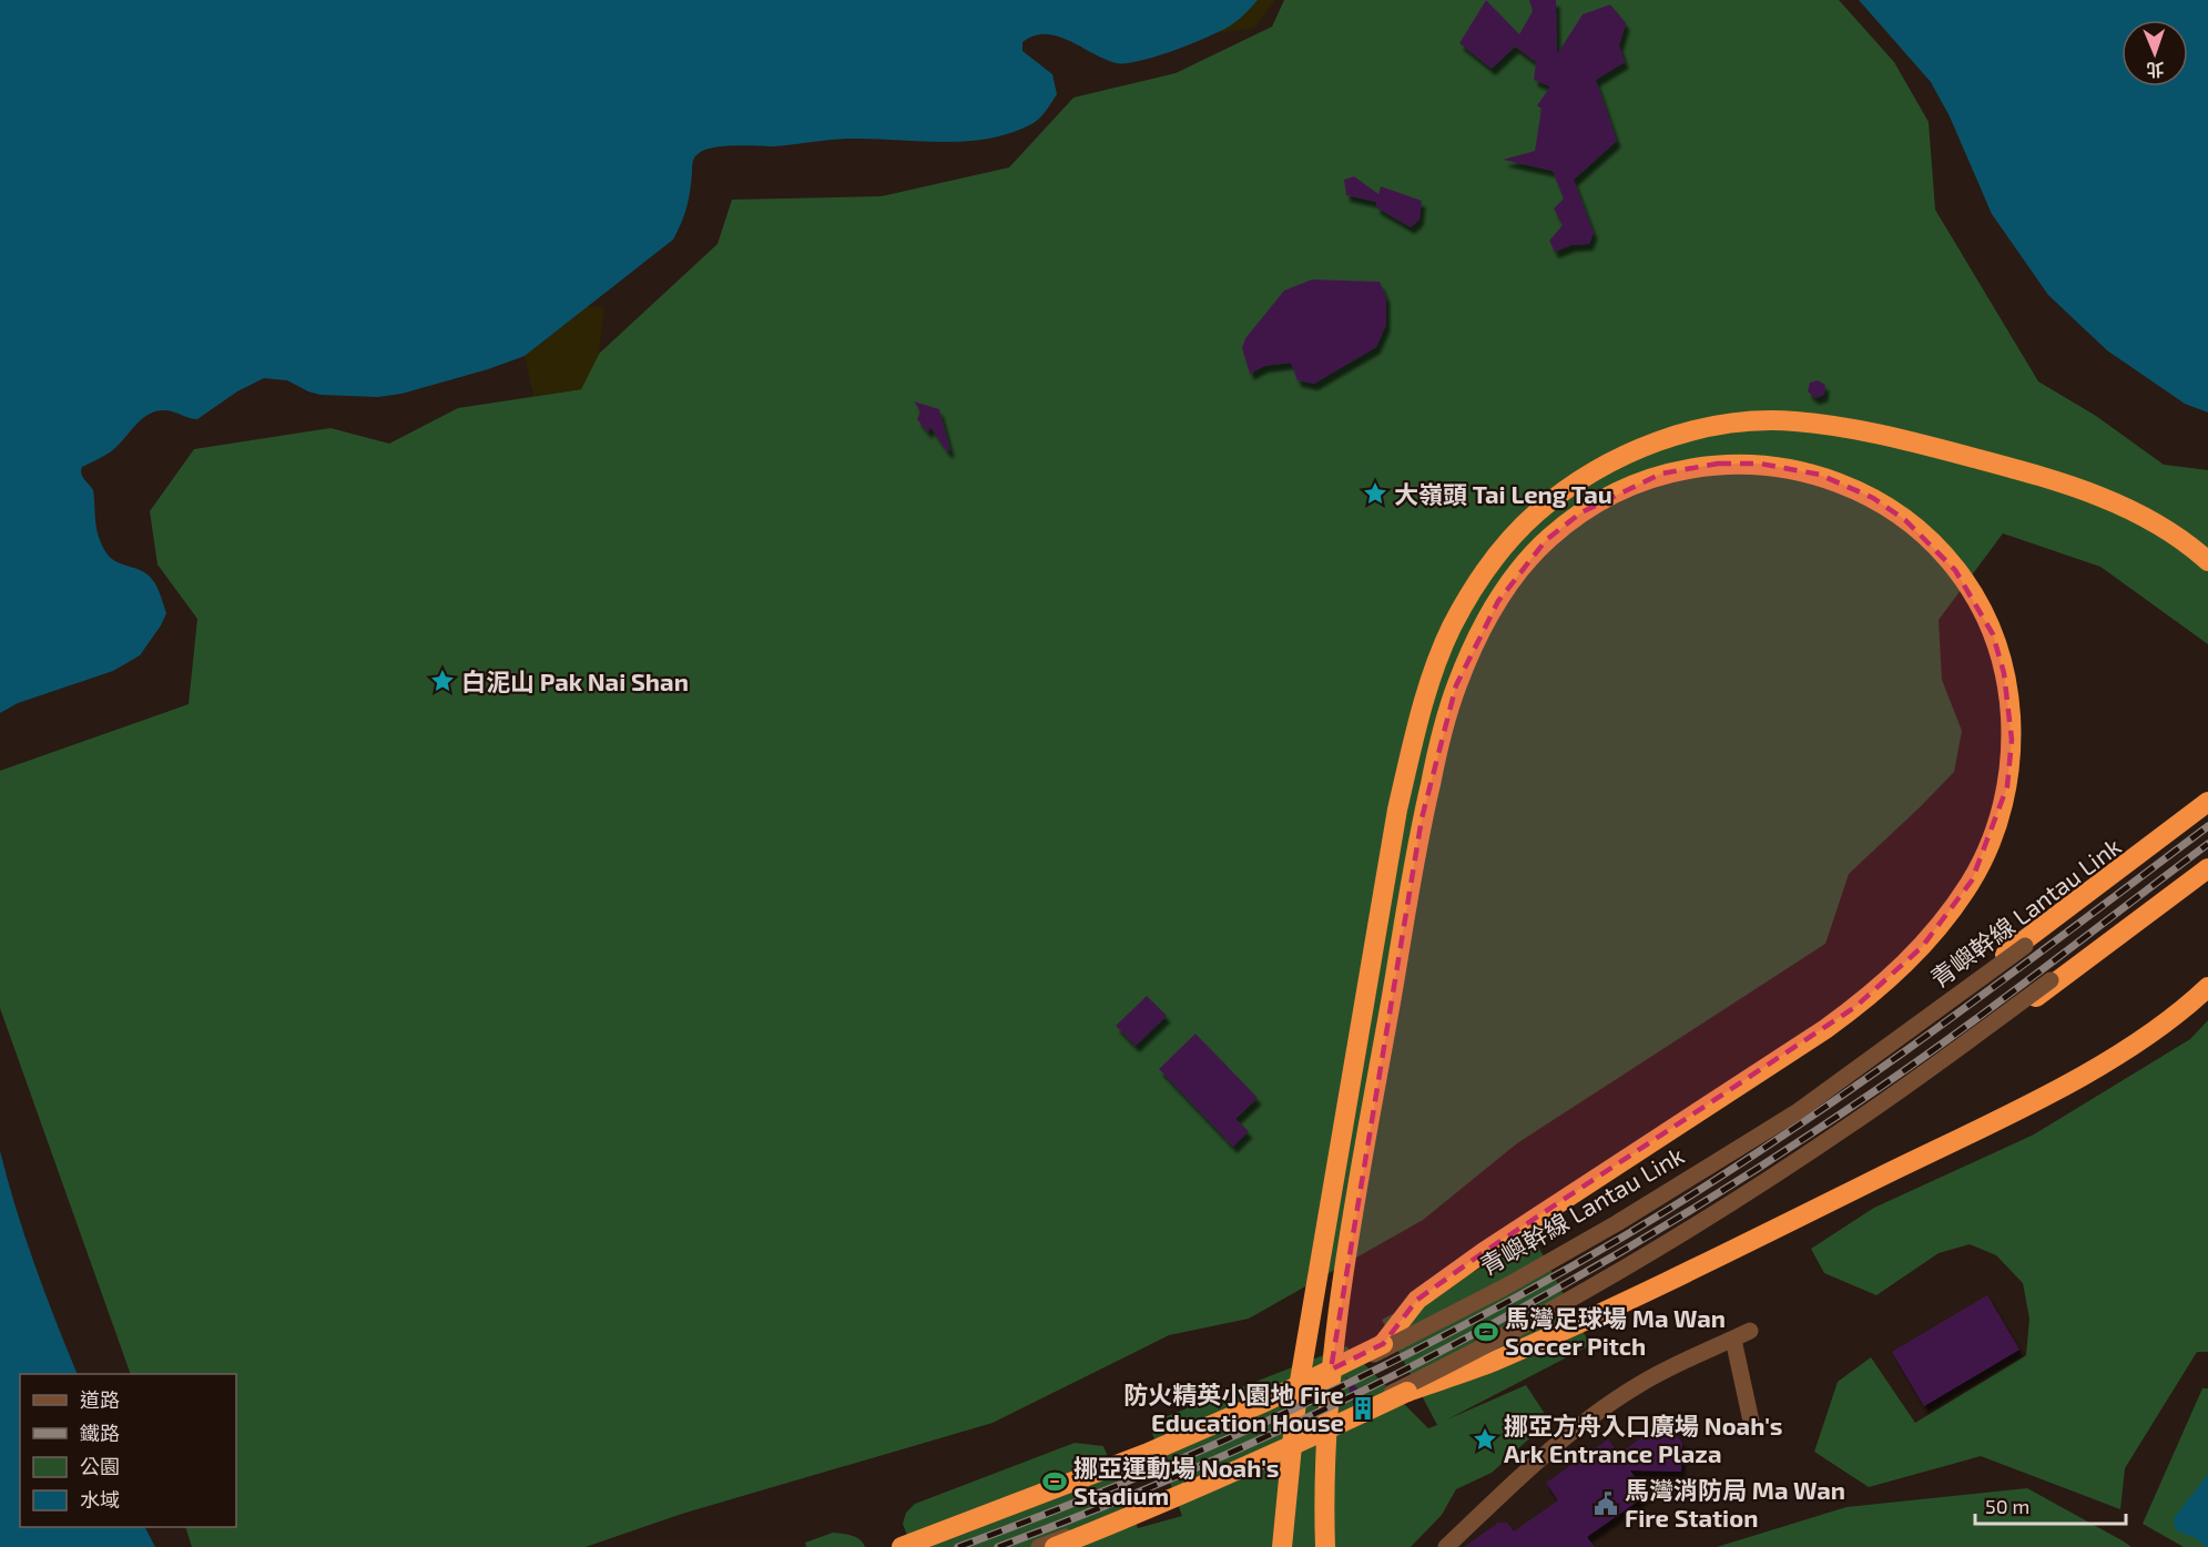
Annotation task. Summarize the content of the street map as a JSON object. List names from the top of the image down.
{
  "streets": {
    "highway": ["青嶼幹線 Lantau Link"]
  },
  "places": {
    "place": ["大嶺頭 Tai Leng Tau", "白泥山 Pak Nai Shan", "挪亞方舟入口廣場 Noah's Ark Entrance Plaza"],
    "sports": ["馬灣足球場 Ma Wan Soccer Pitch", "挪亞運動場 Noah's Stadium"],
    "building": ["防火精英小園地 Fire Education House"],
    "public building": ["馬灣消防局 Ma Wan Fire Station"]
  },
  "legend": [
    "道路",
    "鐵路",
    "公園",
    "水域"
  ],
  "scale_bar": "50 m",
  "north": "bottom"
}
